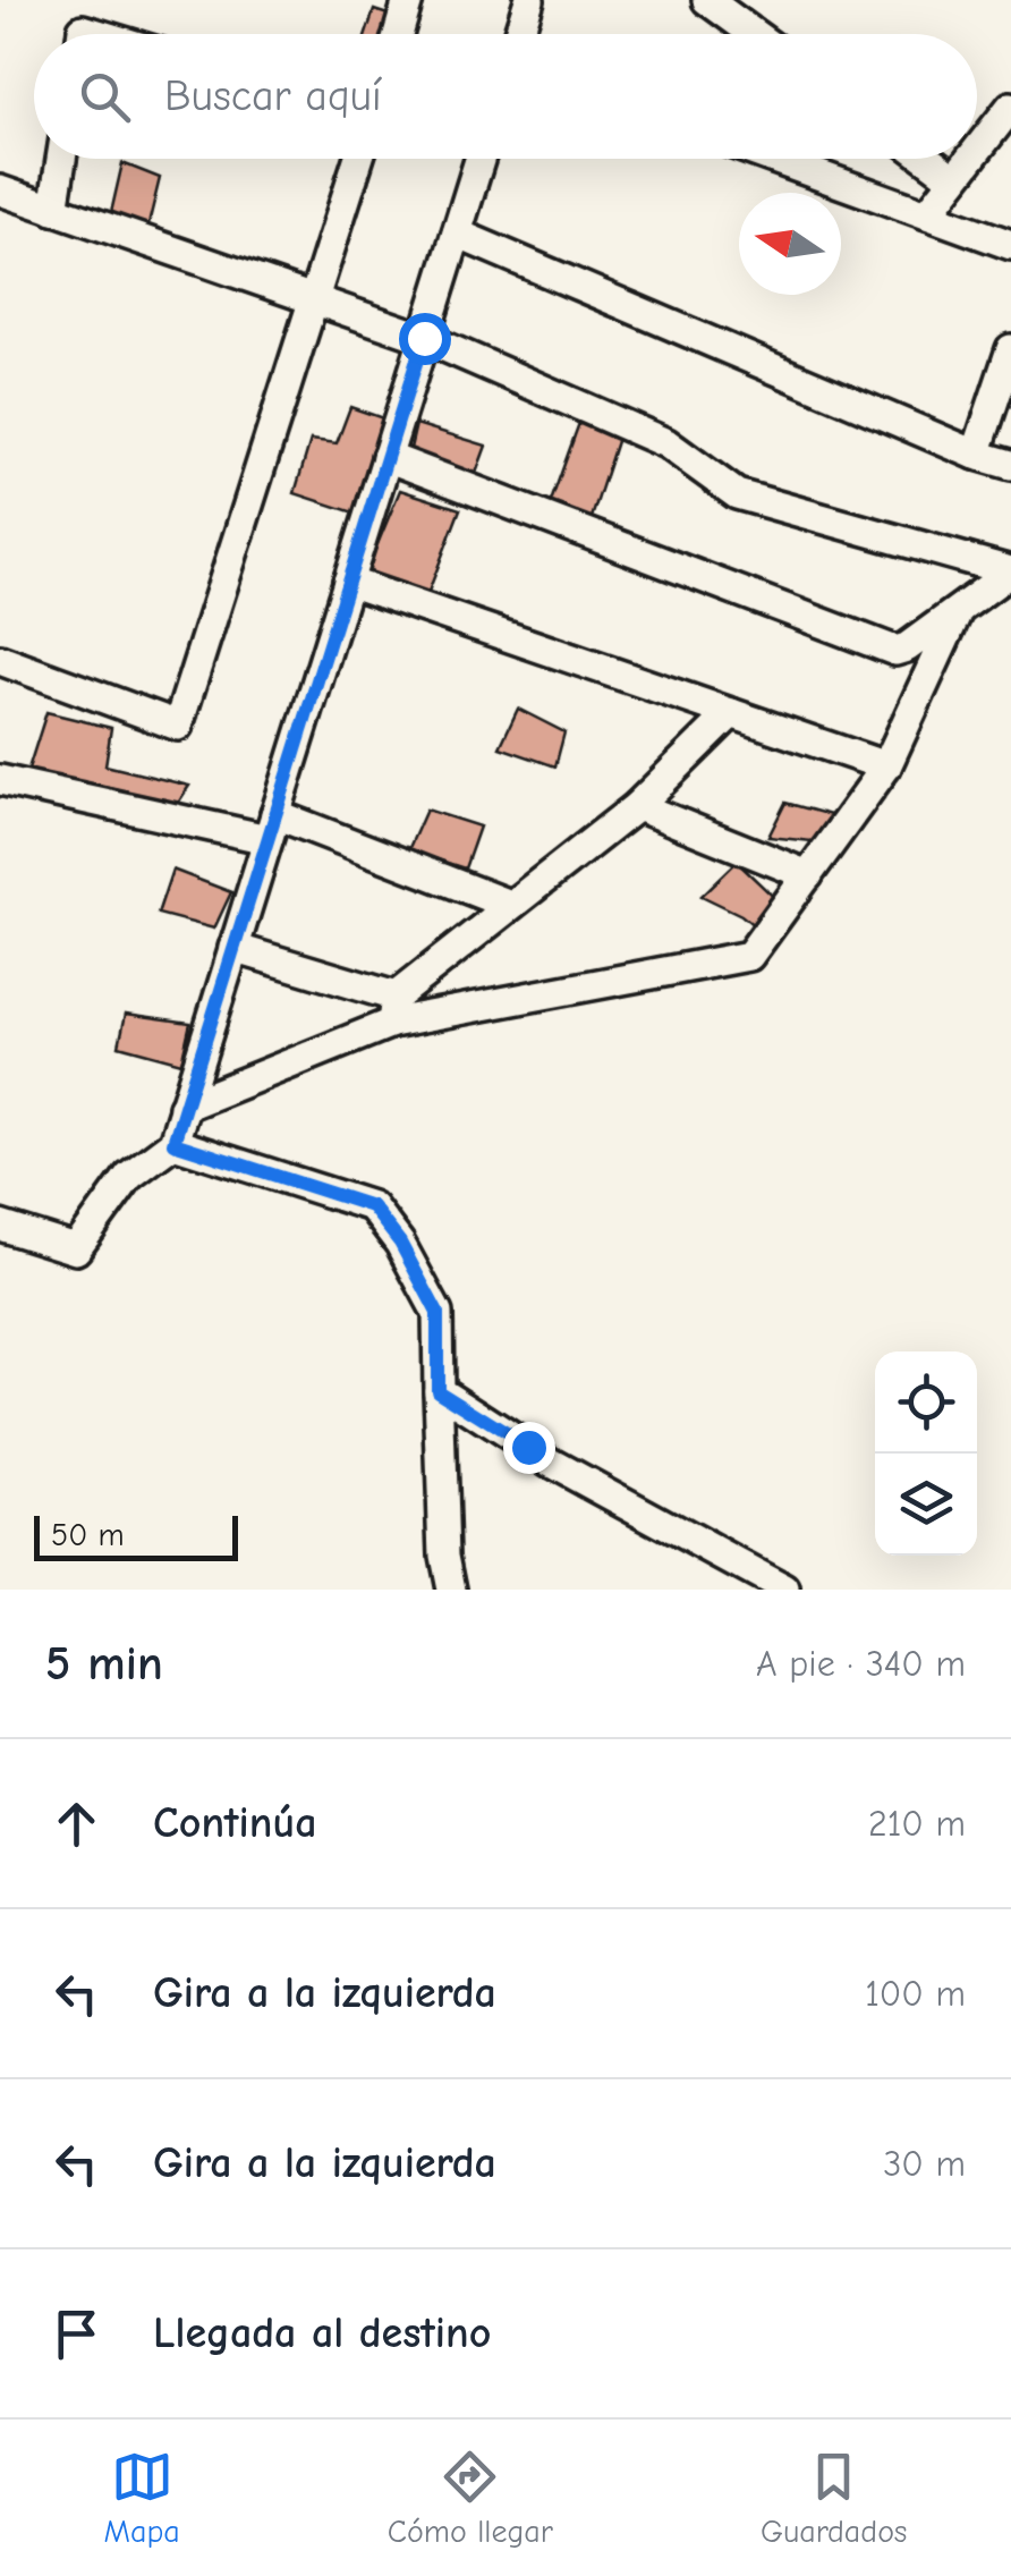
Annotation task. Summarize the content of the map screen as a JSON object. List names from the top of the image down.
{
  "scale_bar": "50 m",
  "north": "left",
  "page": {
    "search": "Buscar aquí",
    "scale": "50 m",
    "heading": ["5 min", "A pie · 340 m"],
    "list": [
      ["Continúa", "210 m"],
      ["Gira a la izquierda", "100 m"],
      ["Gira a la izquierda", "30 m"],
      "Llegada al destino"
    ],
    "nav": ["Mapa", "Cómo llegar", "Guardados"]
  }
}
